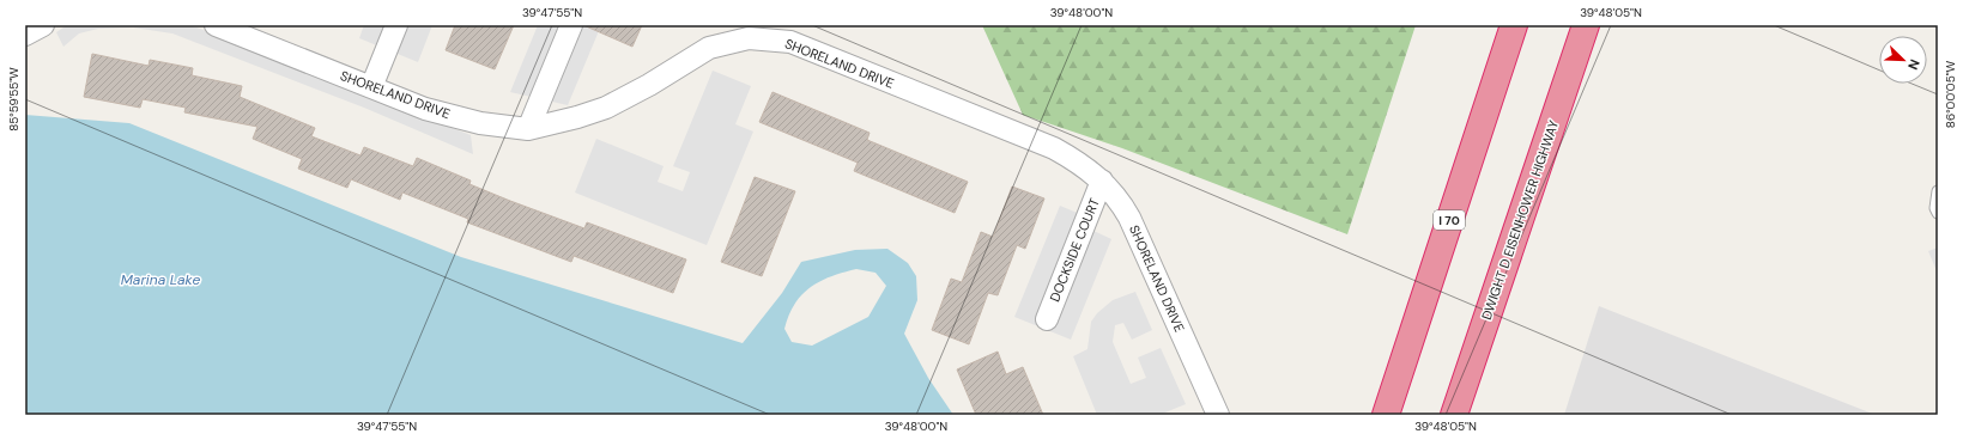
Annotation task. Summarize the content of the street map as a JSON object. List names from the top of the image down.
{
  "streets": {
    "highway": ["I 70", "DWIGHT D EISENHOWER HIGHWAY"],
    "street": ["SHORELAND DRIVE", "DOCKSIDE COURT"]
  },
  "crossings": [
    ["SHORELAND DRIVE", "DOCKSIDE COURT"]
  ],
  "water": ["Marina Lake"],
  "north": "bottom right",
  "coordinates": [
    "39°47'55\"N",
    "39°48'00\"N",
    "39°48'05\"N",
    "86°00'05\"W",
    "85°59'55\"W"
  ]
}
